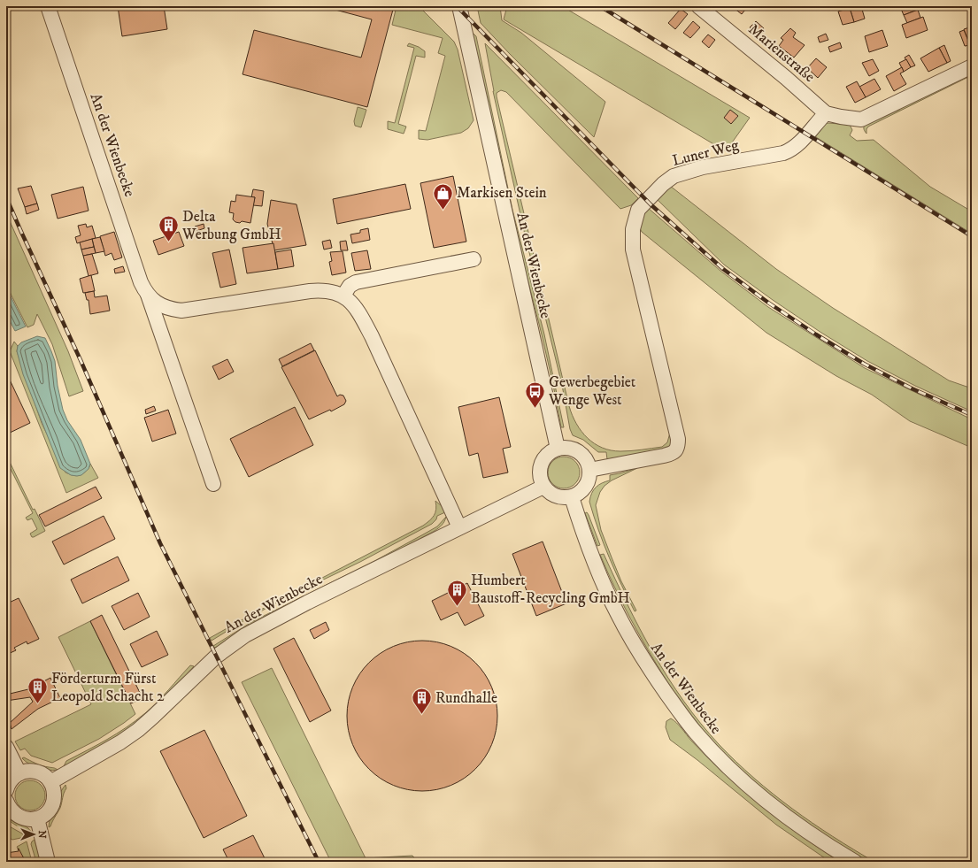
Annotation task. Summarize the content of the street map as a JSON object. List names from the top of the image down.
{
  "streets": {
    "street": ["Marienstraße", "An der Wienbecke", "Luner Weg"]
  },
  "crossings": [
    ["Marienstraße", "Luner Weg"],
    ["An der Wienbecke", "Luner Weg"]
  ],
  "places": {
    "shop": ["Markisen Stein"],
    "building": [
      "Delta Werbung GmbH",
      "Humbert Baustoff-Recycling GmbH",
      "Förderturm Fürst Leopold Schacht 2",
      "Rundhalle"
    ],
    "bus stop": ["Gewerbegebiet Wenge West"]
  },
  "north": "right"
}
